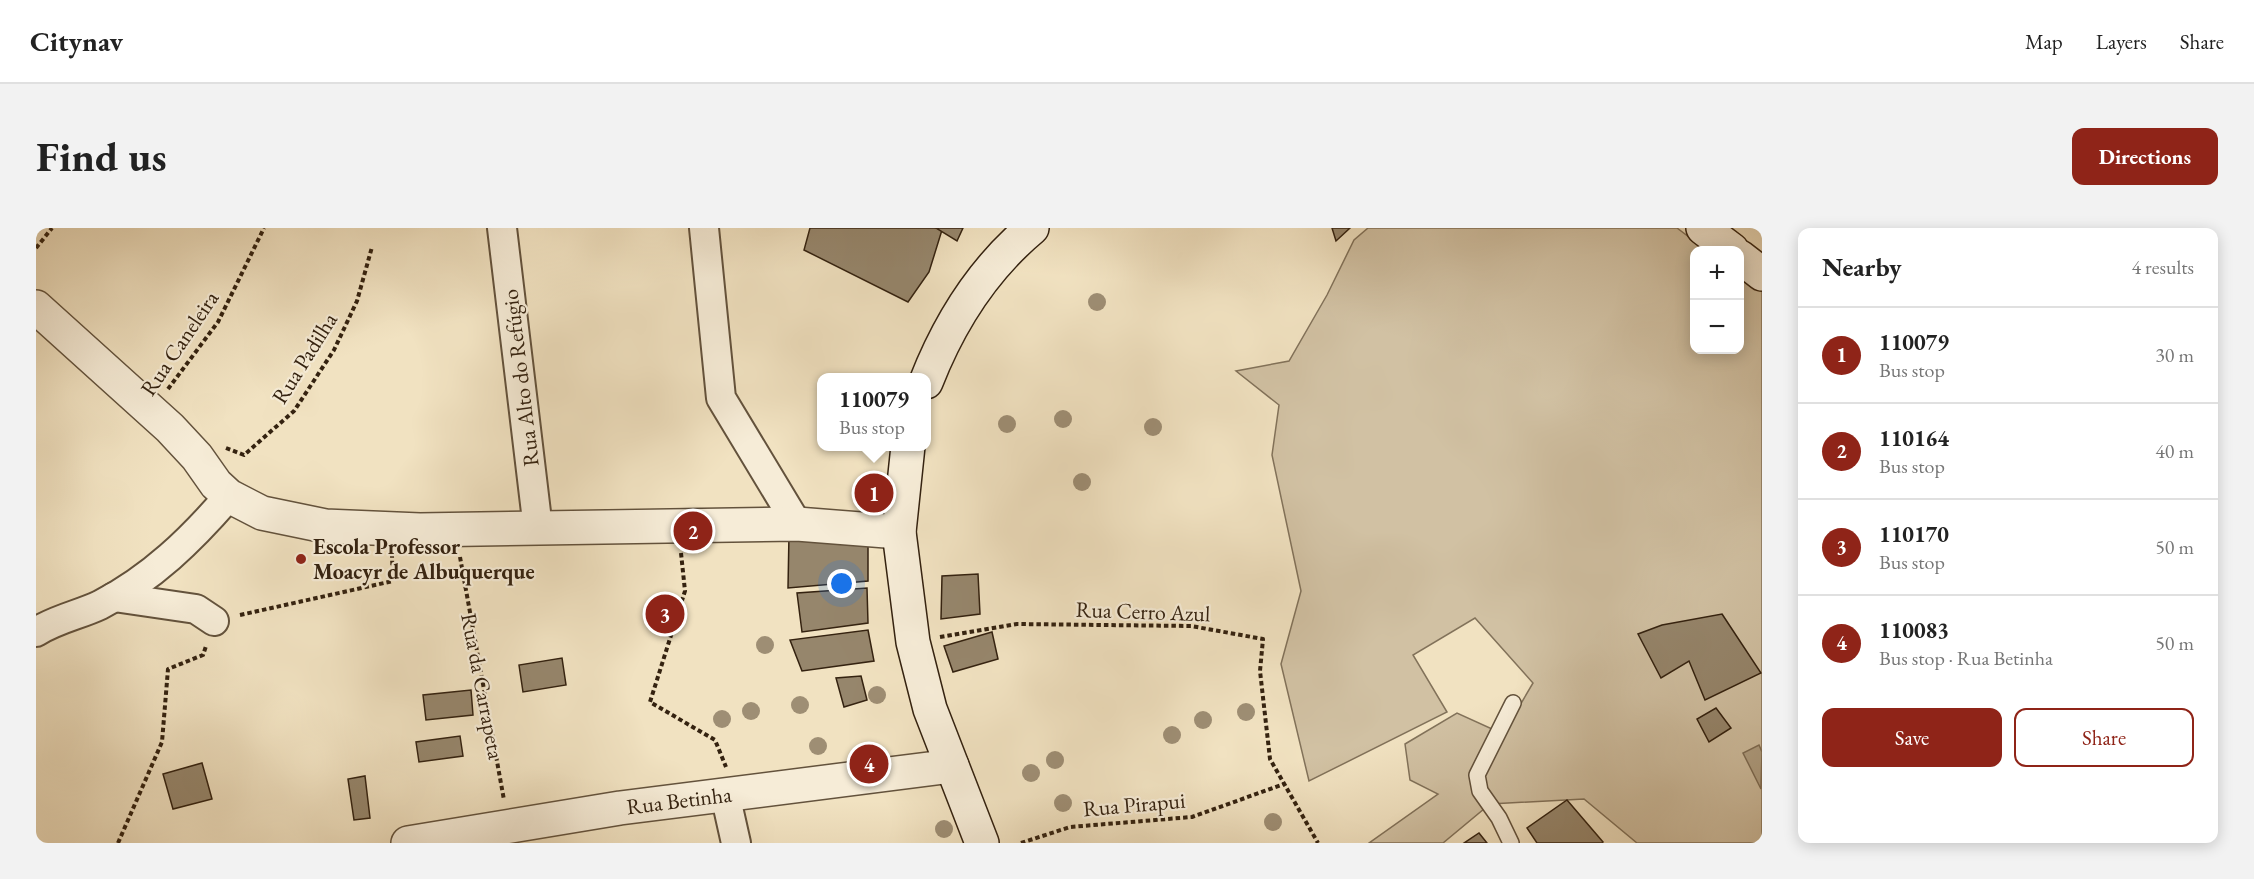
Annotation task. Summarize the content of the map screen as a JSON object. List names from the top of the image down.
{
  "streets": {
    "street": ["Rua Alto do Refúgio", "Rua Betinha"],
    "path": [
      "Rua Caneleira",
      "Rua Padilha",
      "Rua Cerro Azul",
      "Rua da Carrapeta",
      "Rua Pirapui"
    ]
  },
  "crossings": [
    ["Rua Cerro Azul", "Rua Pirapui"],
    ["Rua da Carrapeta", "Rua Betinha"]
  ],
  "places": ["Escola Professor Moacyr de Albuquerque"],
  "page": {
    "header": "Citynav",
    "nav": ["Map", "Layers", "Share"],
    "buttons": [
      "Directions",
      ["Save", "Share"]
    ],
    "title": "Find us",
    "heading": ["Nearby", "4 results"],
    "map_buttons": ["+", "−"],
    "list": [
      {
        "mark": "1",
        "name": "110079",
        "note": "Bus stop",
        "value": "30 m"
      },
      {
        "mark": "2",
        "name": "110164",
        "note": "Bus stop",
        "value": "40 m"
      },
      {
        "mark": "3",
        "name": "110170",
        "note": "Bus stop",
        "value": "50 m"
      },
      {
        "mark": "4",
        "name": "110083",
        "note": "Bus stop · Rua Betinha",
        "value": "50 m"
      }
    ],
    "popup": ["110079", "Bus stop"],
    "pins": [
      "1",
      "2",
      "3",
      "4"
    ]
  }
}
